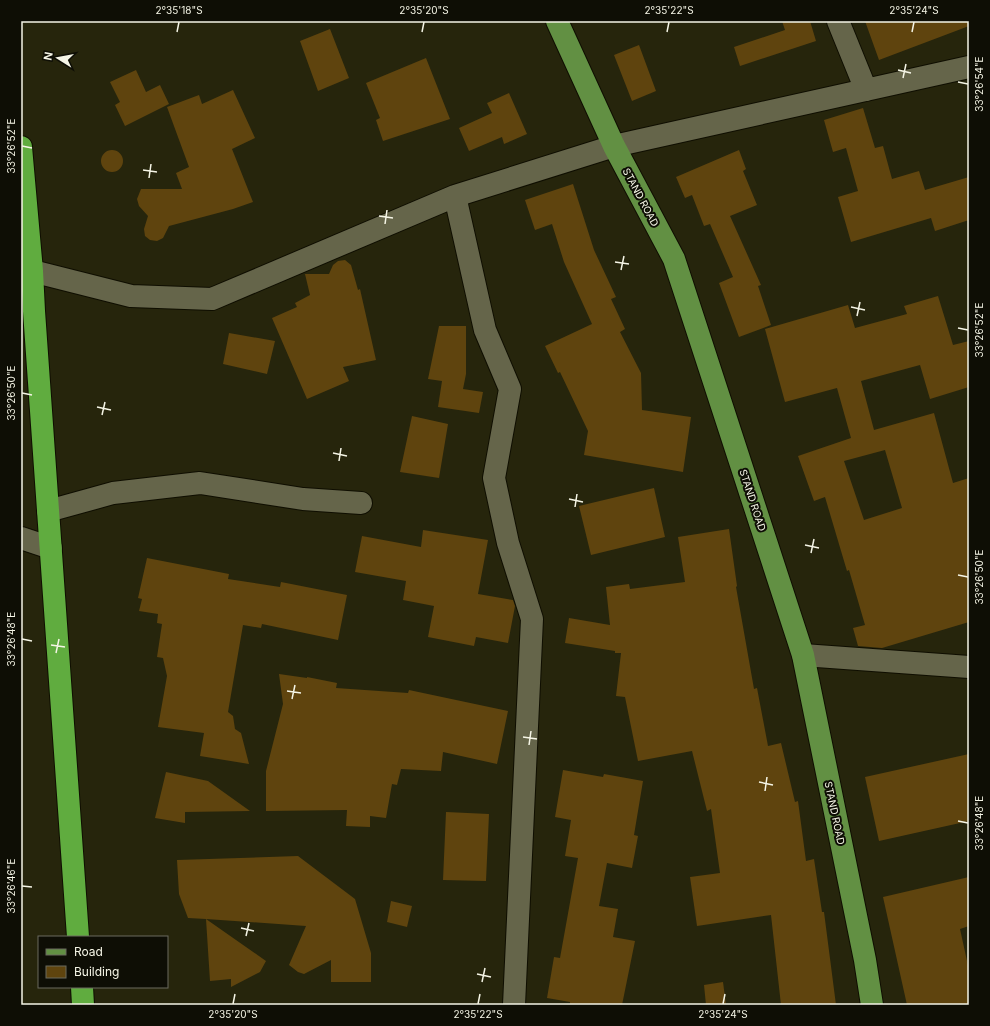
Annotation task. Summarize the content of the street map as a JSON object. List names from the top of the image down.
{
  "streets": {
    "main road": ["STAND ROAD"]
  },
  "legend": ["Road", "Building"],
  "north": "left",
  "coordinates": [
    "2°35'18\"S",
    "2°35'20\"S",
    "2°35'22\"S",
    "2°35'24\"S",
    "33°26'54\"E",
    "33°26'52\"E",
    "33°26'50\"E",
    "33°26'48\"E",
    "33°26'46\"E"
  ]
}
